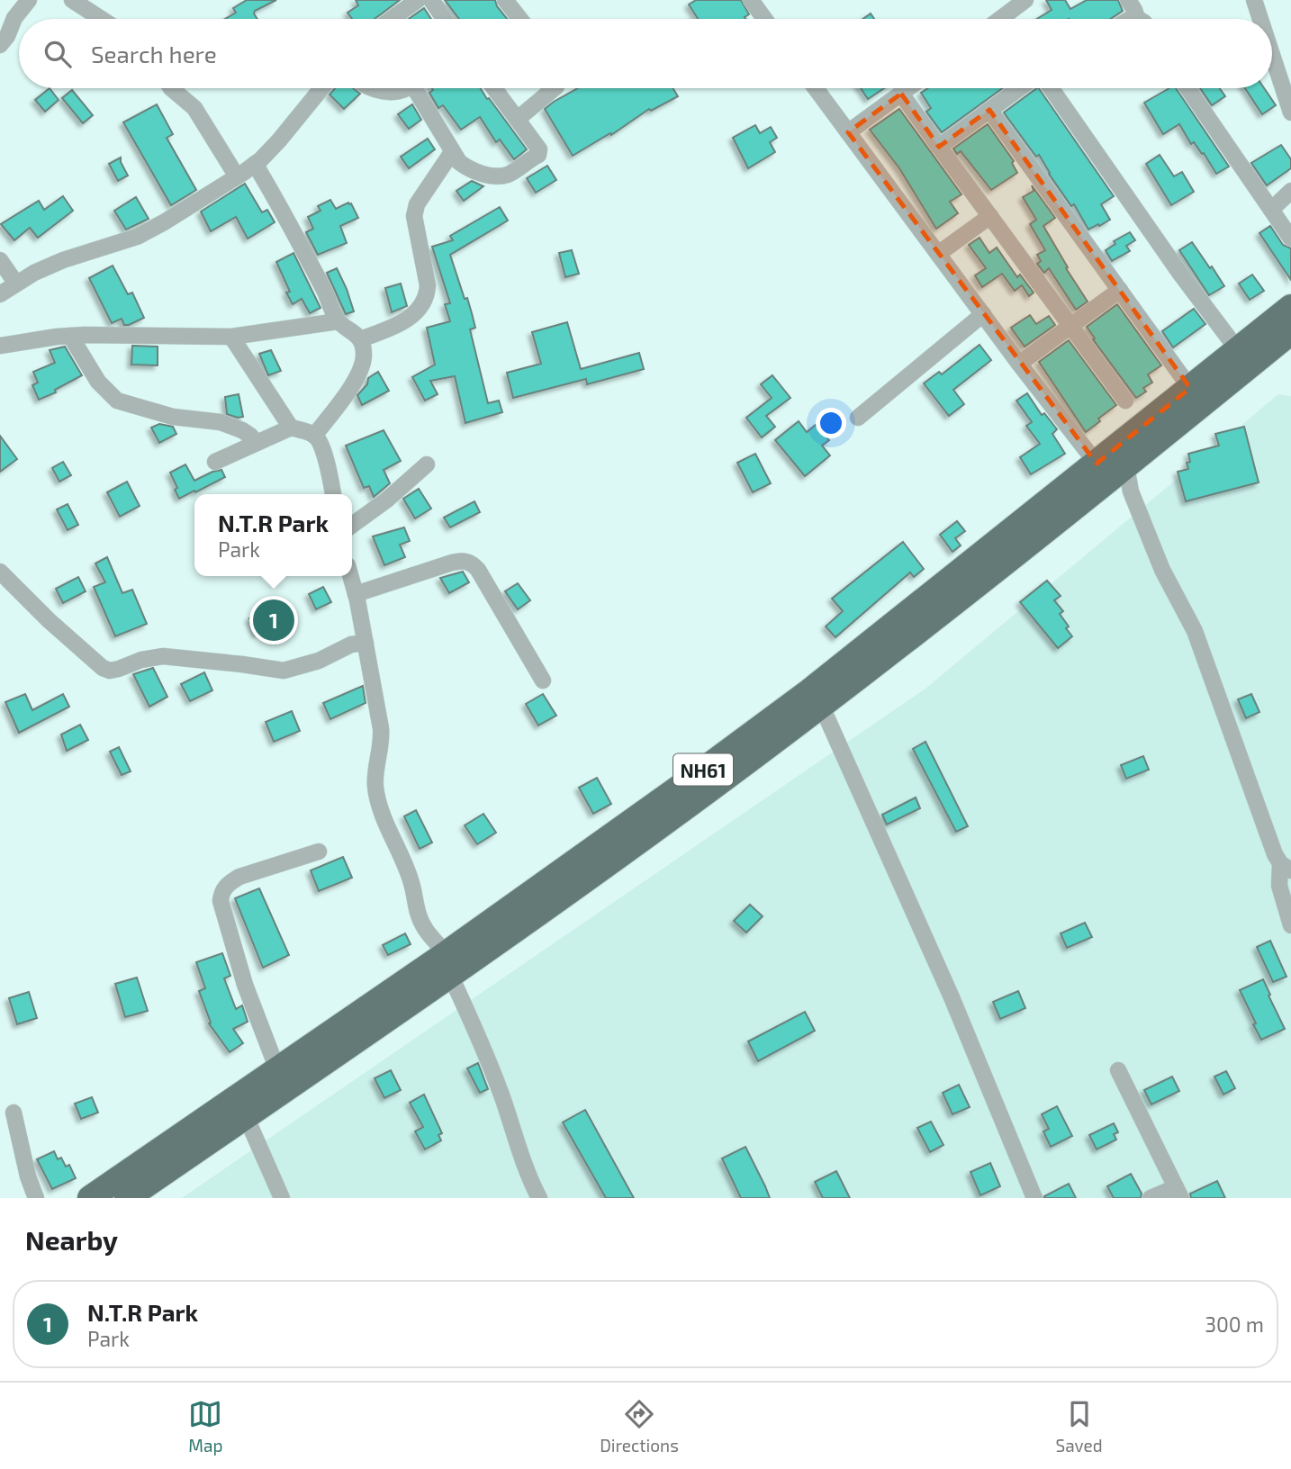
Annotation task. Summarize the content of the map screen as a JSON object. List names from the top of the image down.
{
  "streets": {
    "highway": ["NH61"]
  },
  "page": {
    "search": "Search here",
    "popup": ["N.T.R Park", "Park"],
    "pins": "1",
    "heading": "Nearby",
    "list": [
      {
        "mark": "1",
        "name": "N.T.R Park",
        "note": "Park",
        "value": "300 m"
      }
    ],
    "nav": ["Map", "Directions", "Saved"]
  }
}
